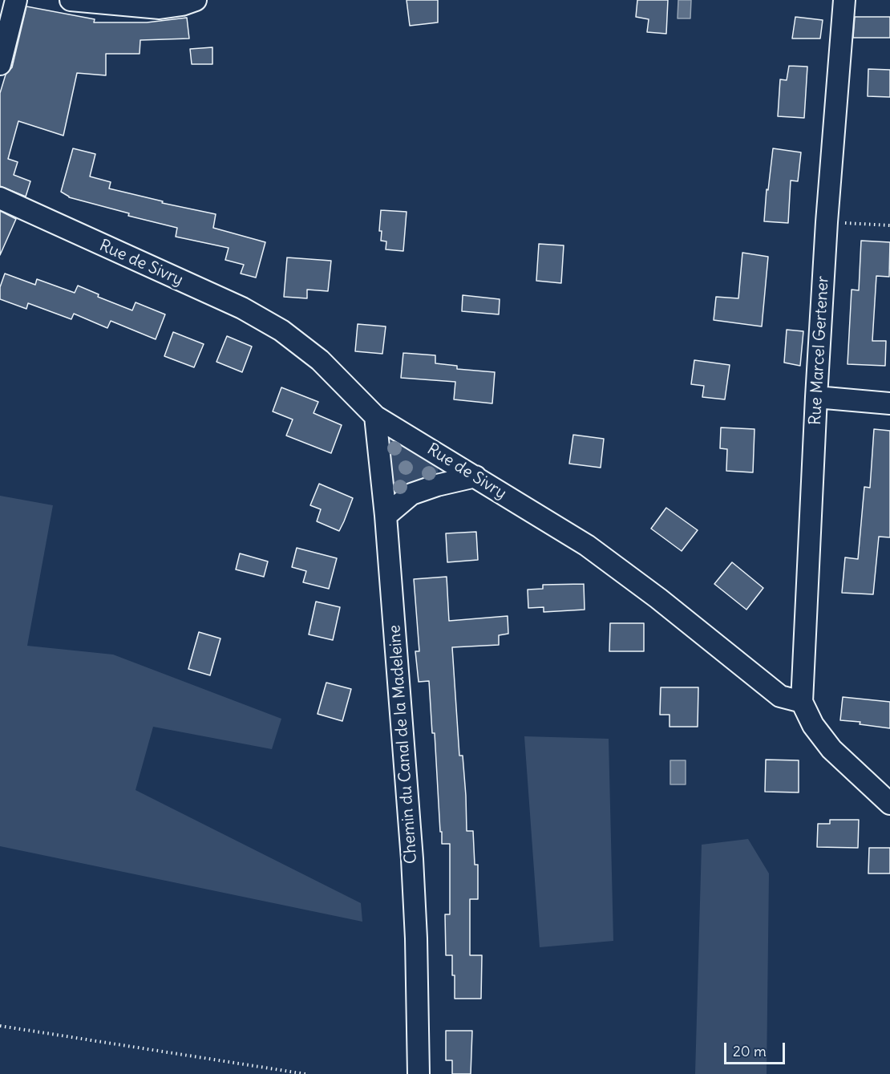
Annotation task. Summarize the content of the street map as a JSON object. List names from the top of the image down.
{
  "streets": {
    "street": ["Rue de Sivry", "Rue Marcel Gertener", "Chemin du Canal de la Madeleine"]
  },
  "crossings": [
    ["Rue de Sivry", "Rue Marcel Gertener"],
    ["Rue de Sivry", "Chemin du Canal de la Madeleine"]
  ],
  "scale_bar": "20 m"
}
